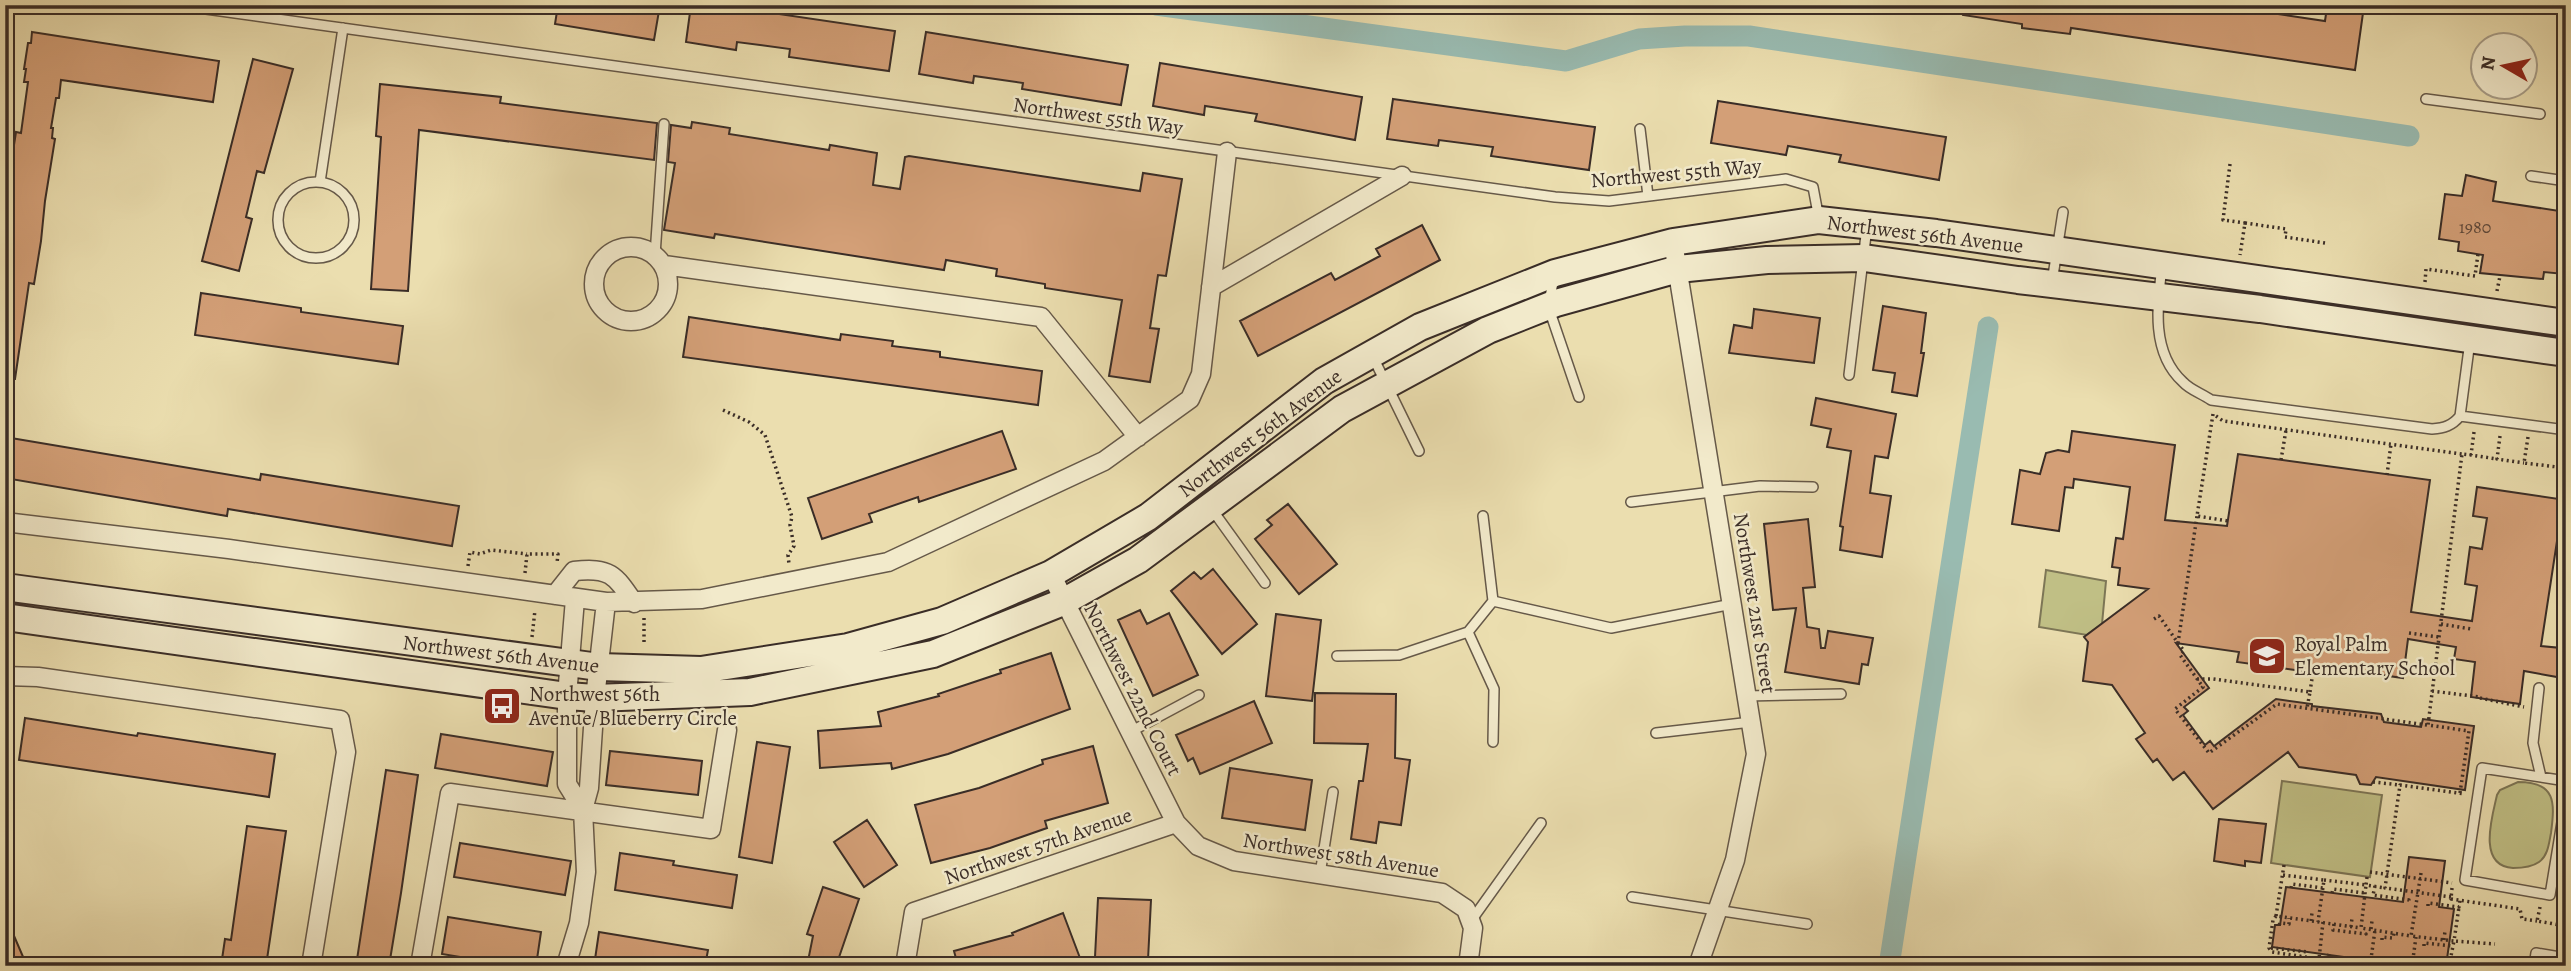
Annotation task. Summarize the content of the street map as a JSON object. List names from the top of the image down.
{
  "streets": {
    "street": [
      "Northwest 56th Avenue",
      "Northwest 21st Street",
      "Northwest 22nd Court",
      "Northwest 57th Avenue",
      "Northwest 58th Avenue"
    ],
    "lane": ["Northwest 55th Way"]
  },
  "crossings": [
    ["Northwest 55th Way", "Northwest 56th Avenue"],
    ["Northwest 56th Avenue", "Northwest 21st Street"],
    ["Northwest 56th Avenue", "Northwest 22nd Court"],
    ["Northwest 22nd Court", "Northwest 57th Avenue"],
    ["Northwest 22nd Court", "Northwest 58th Avenue"],
    ["Northwest 57th Avenue", "Northwest 58th Avenue"]
  ],
  "places": {
    "school or university": ["Royal Palm Elementary School"],
    "bus stop": ["Northwest 56th Avenue/Blueberry Circle"]
  },
  "house_numbers": ["1980"],
  "north": "left"
}
